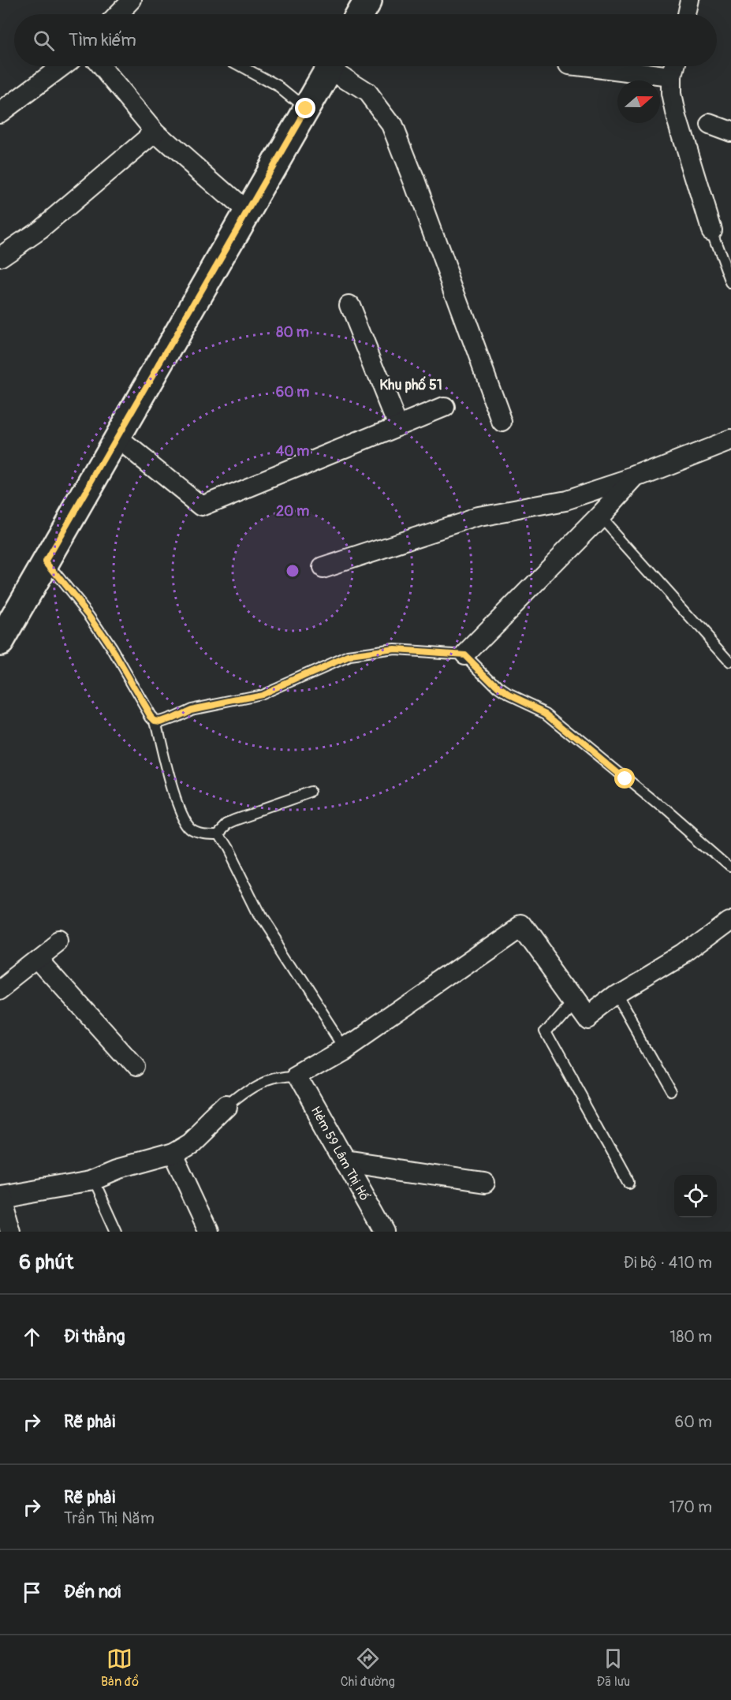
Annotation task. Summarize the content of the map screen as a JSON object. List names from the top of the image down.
{
  "streets": {
    "street": ["Hẻm 59 Lâm Thị Hố"]
  },
  "districts": ["Khu phố 51"],
  "north": "right",
  "page": {
    "search": "Tìm kiếm",
    "heading": ["6 phút", "Đi bộ · 410 m"],
    "list": [
      ["Đi thẳng", "180 m"],
      ["Rẽ phải", "60 m"],
      ["Rẽ phải", "Trần Thị Năm", "170 m"],
      "Đến nơi"
    ],
    "nav": ["Bản đồ", "Chỉ đường", "Đã lưu"]
  },
  "rings": [
    "80 m",
    "60 m",
    "40 m",
    "20 m"
  ]
}
